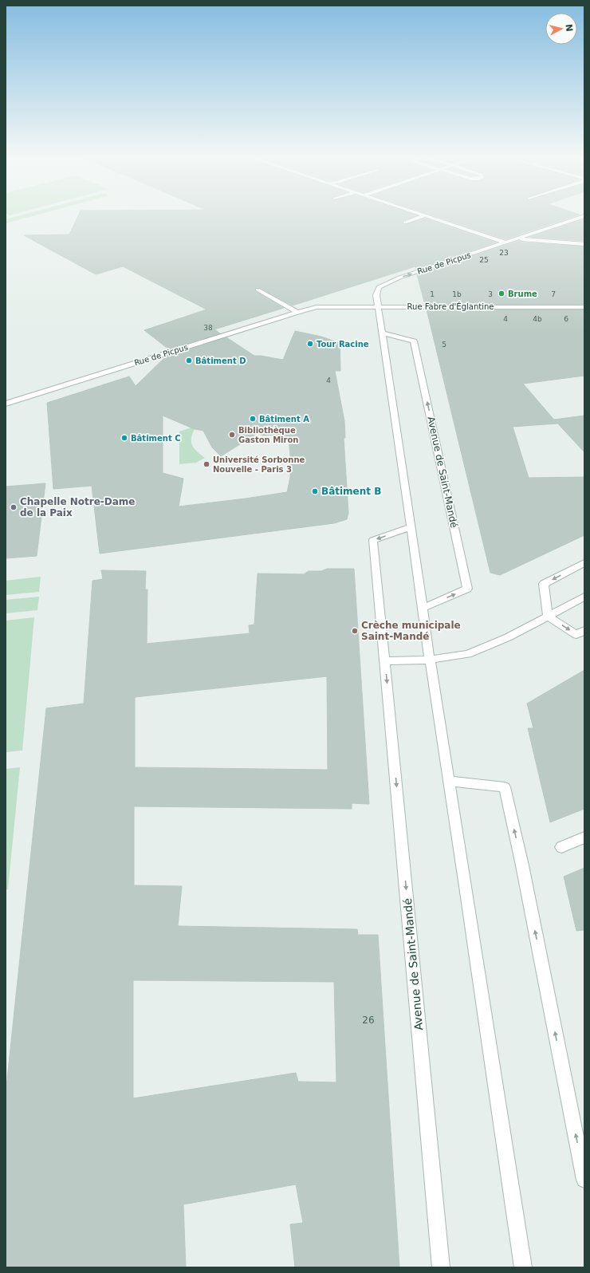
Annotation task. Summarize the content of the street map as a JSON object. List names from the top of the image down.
{
  "streets": {
    "street": ["Rue de Picpus", "Rue Fabre d'Églantine", "Avenue de Saint-Mandé"]
  },
  "crossings": [
    ["Rue de Picpus", "Rue Fabre d'Églantine"]
  ],
  "places": [
    "Brume",
    "Tour Racine",
    "Bâtiment D",
    "Bâtiment A",
    "Bibliothèque Gaston Miron",
    "Bâtiment C",
    "Université Sorbonne Nouvelle - Paris 3",
    "Bâtiment B",
    "Chapelle Notre-Dame de la Paix",
    "Crèche municipale Saint-Mandé"
  ],
  "house_numbers": [
    "23",
    "25",
    "1",
    "1b",
    "3",
    "7",
    "4",
    "4b",
    "6",
    "38",
    "5",
    "4",
    "26"
  ],
  "north": "right"
}
